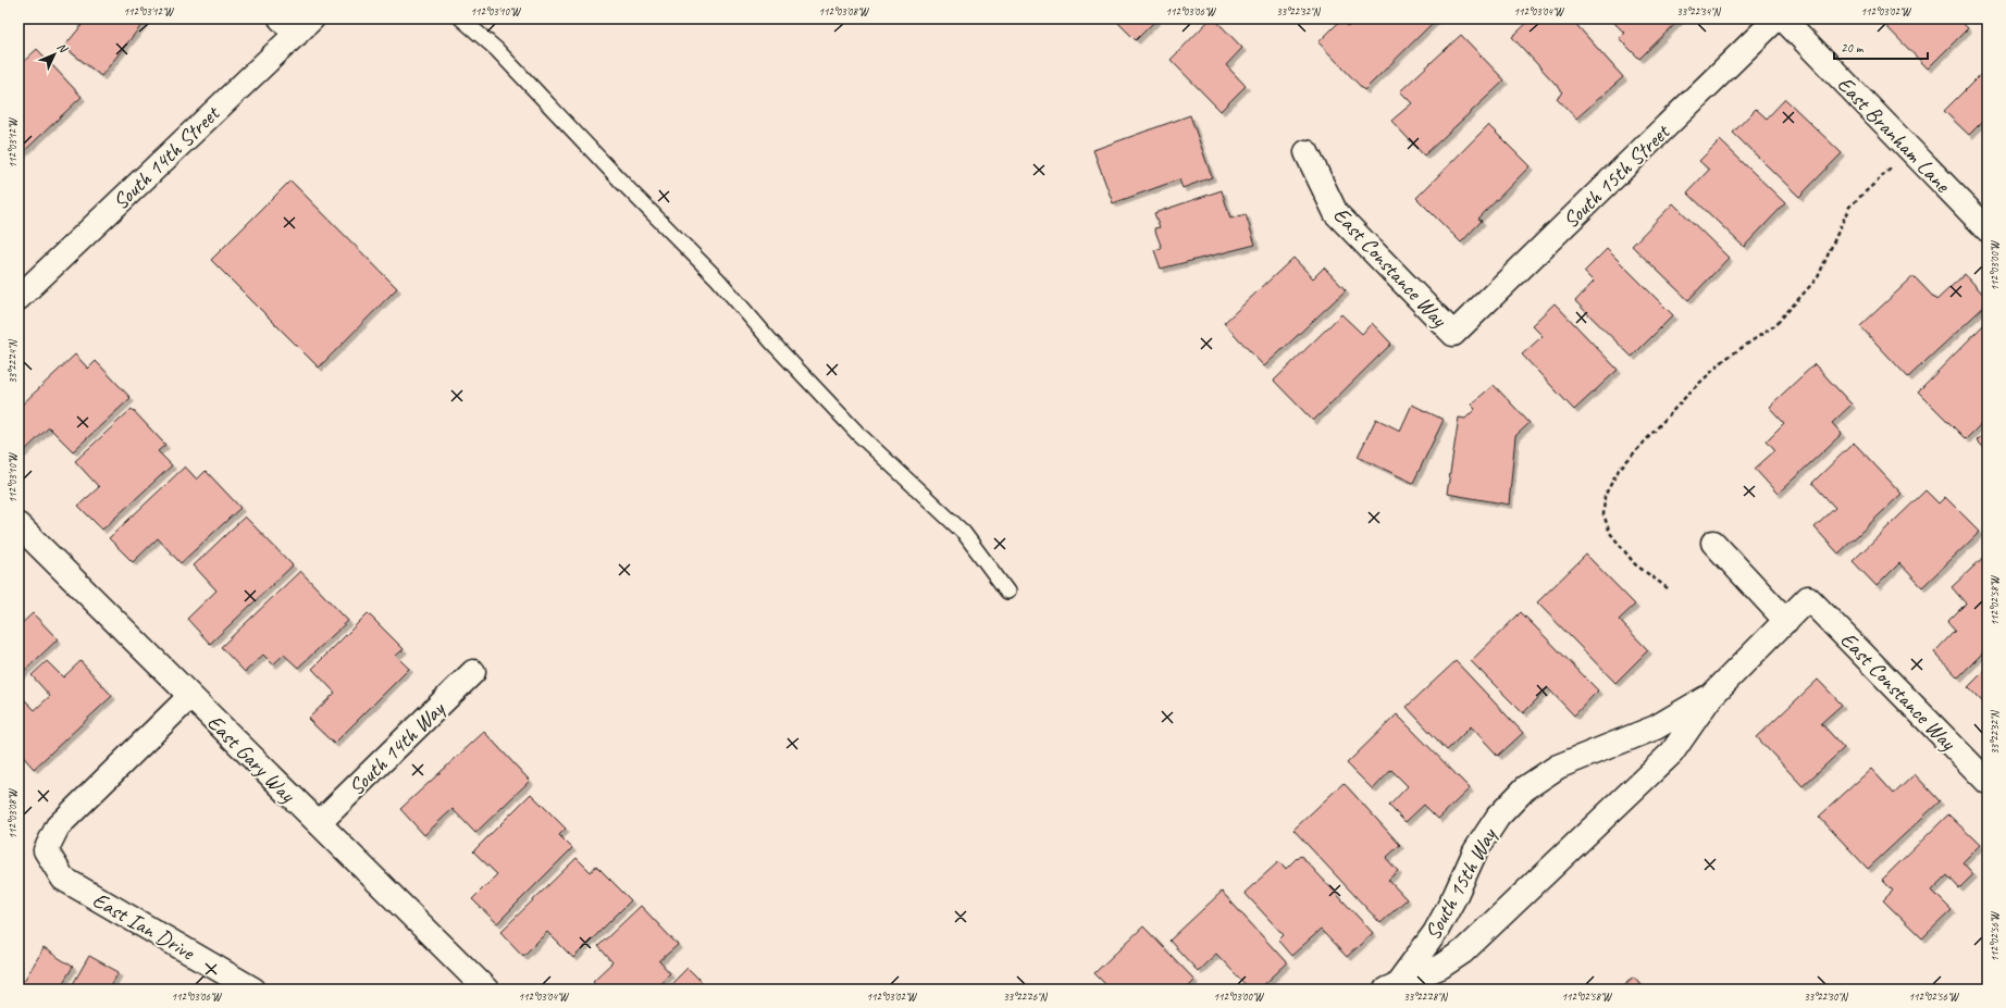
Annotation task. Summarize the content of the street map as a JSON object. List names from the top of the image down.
{
  "streets": {
    "street": [
      "East Branham Lane",
      "South 14th Street",
      "South 15th Street",
      "East Constance Way",
      "South 14th Way",
      "East Gary Way",
      "South 15th Way",
      "East Ian Drive"
    ]
  },
  "crossings": [
    ["South 15th Street", "East Constance Way"],
    ["East Constance Way", "South 15th Way"],
    ["South 14th Way", "East Gary Way"],
    ["East Gary Way", "East Ian Drive"]
  ],
  "scale_bar": "20 m",
  "north": "top right",
  "coordinates": [
    "112°03'12\"W",
    "112°03'10\"W",
    "112°03'08\"W",
    "112°03'06\"W",
    "33°22'32\"N",
    "112°03'04\"W",
    "33°22'34\"N",
    "112°03'02\"W",
    "112°03'00\"W",
    "33°22'24\"N",
    "112°02'58\"W",
    "112°02'56\"W",
    "33°22'26\"N",
    "33°22'28\"N",
    "33°22'30\"N"
  ]
}
